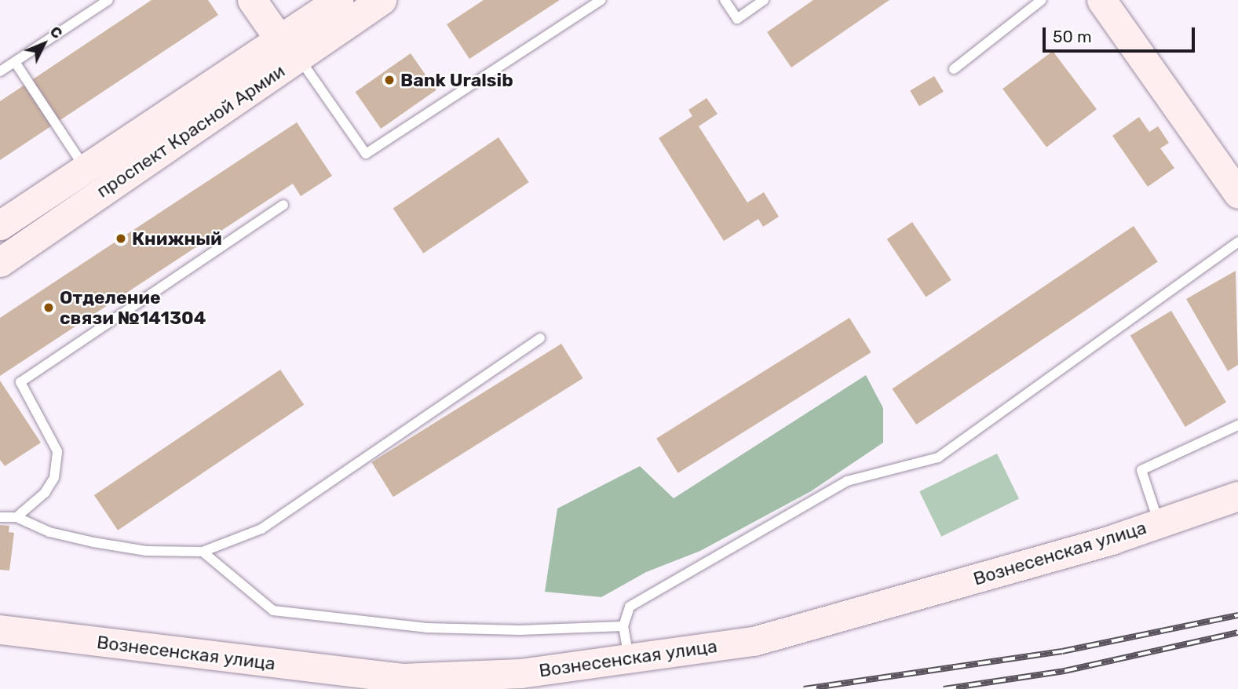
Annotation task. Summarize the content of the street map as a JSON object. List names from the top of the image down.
{
  "streets": {
    "main road": ["проспект Красной Армии", "Вознесенская улица"]
  },
  "places": ["Bank Uralsib", "Книжный", "Отделение связи №141304"],
  "scale_bar": "50 m",
  "north": "top right"
}
